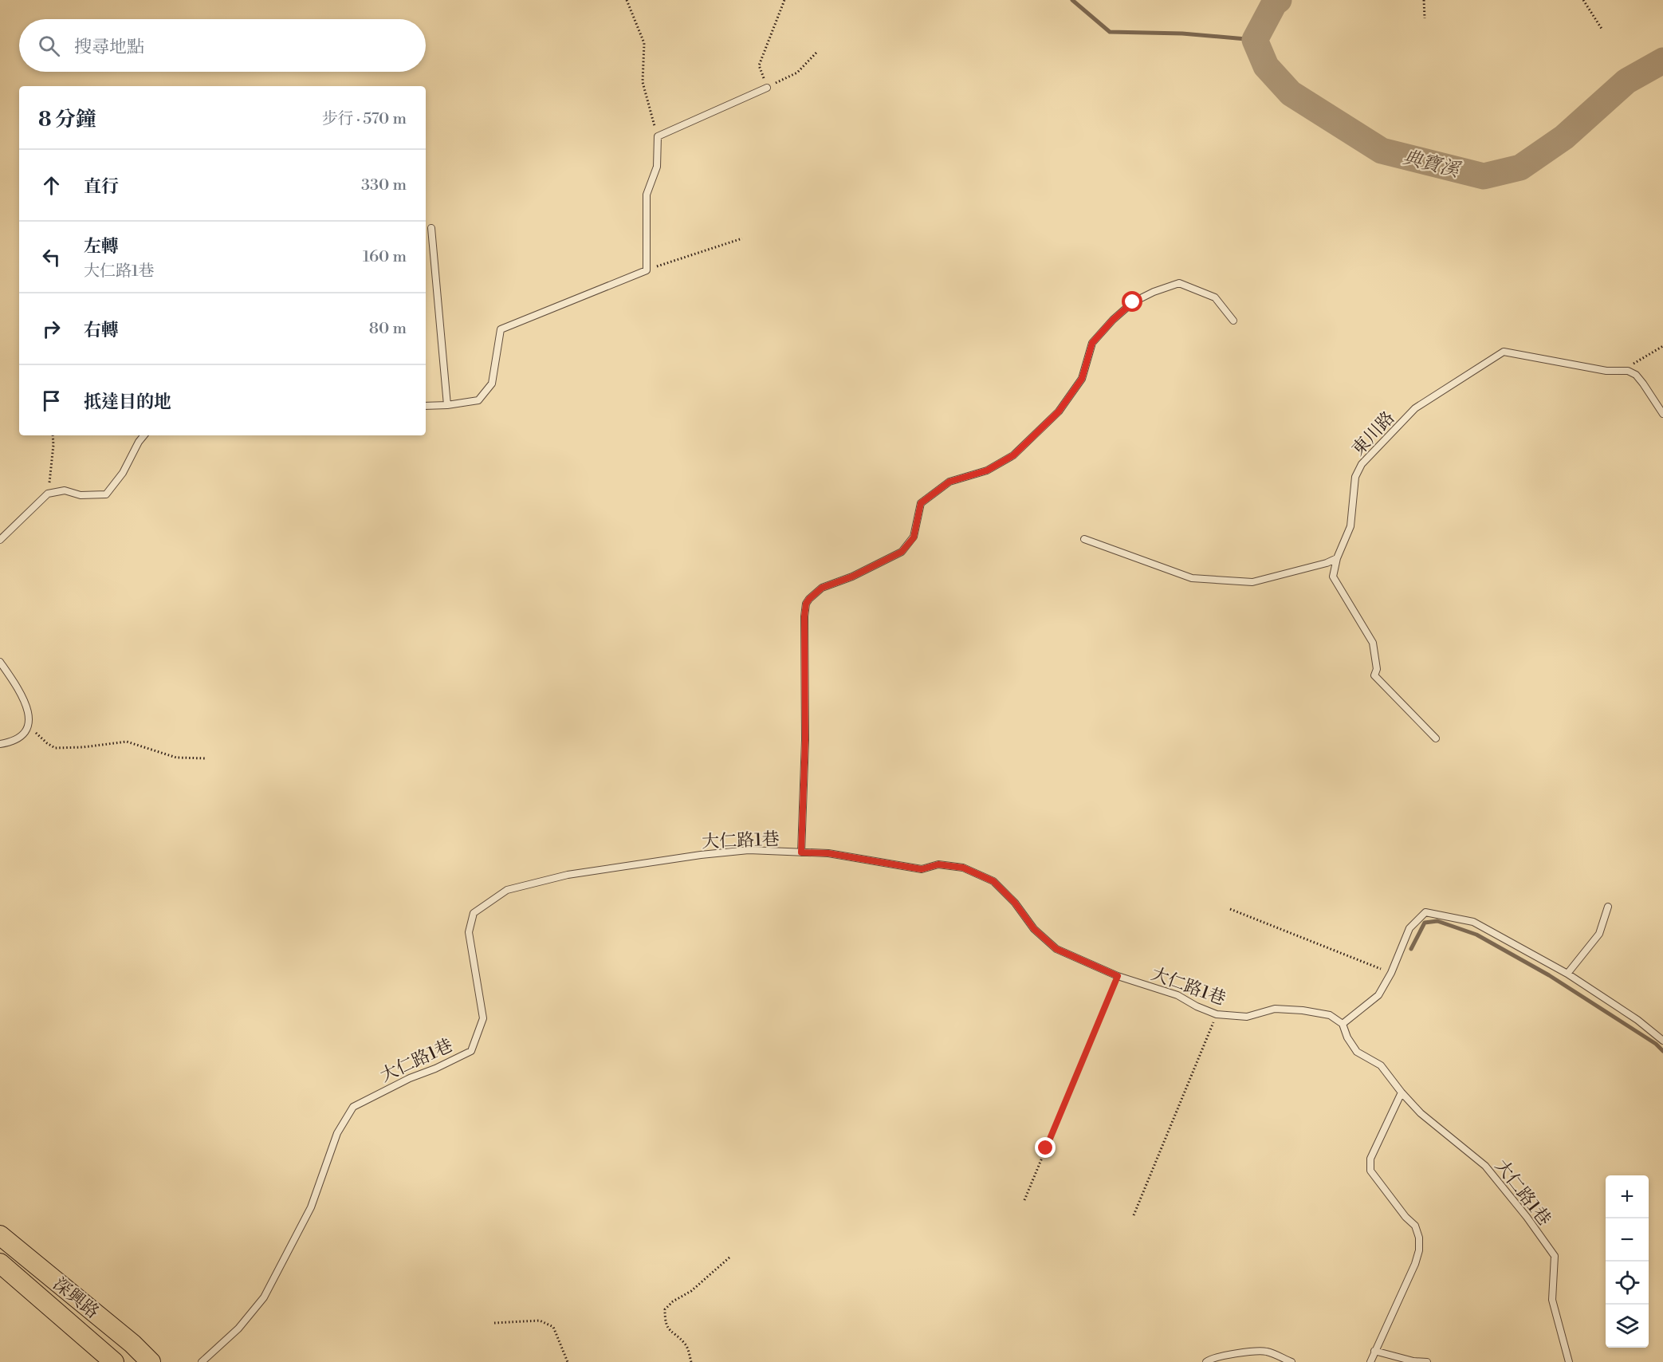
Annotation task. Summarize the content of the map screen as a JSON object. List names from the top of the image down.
{
  "streets": {
    "main road": ["深興路"],
    "lane": ["東川路", "大仁路1巷"]
  },
  "water": ["典寶溪"],
  "page": {
    "search": "搜尋地點",
    "heading": ["8 分鐘", "步行 · 570 m"],
    "list": [
      ["直行", "330 m"],
      ["左轉", "大仁路1巷", "160 m"],
      ["右轉", "80 m"],
      "抵達目的地"
    ],
    "map_buttons": ["+", "−"]
  }
}
